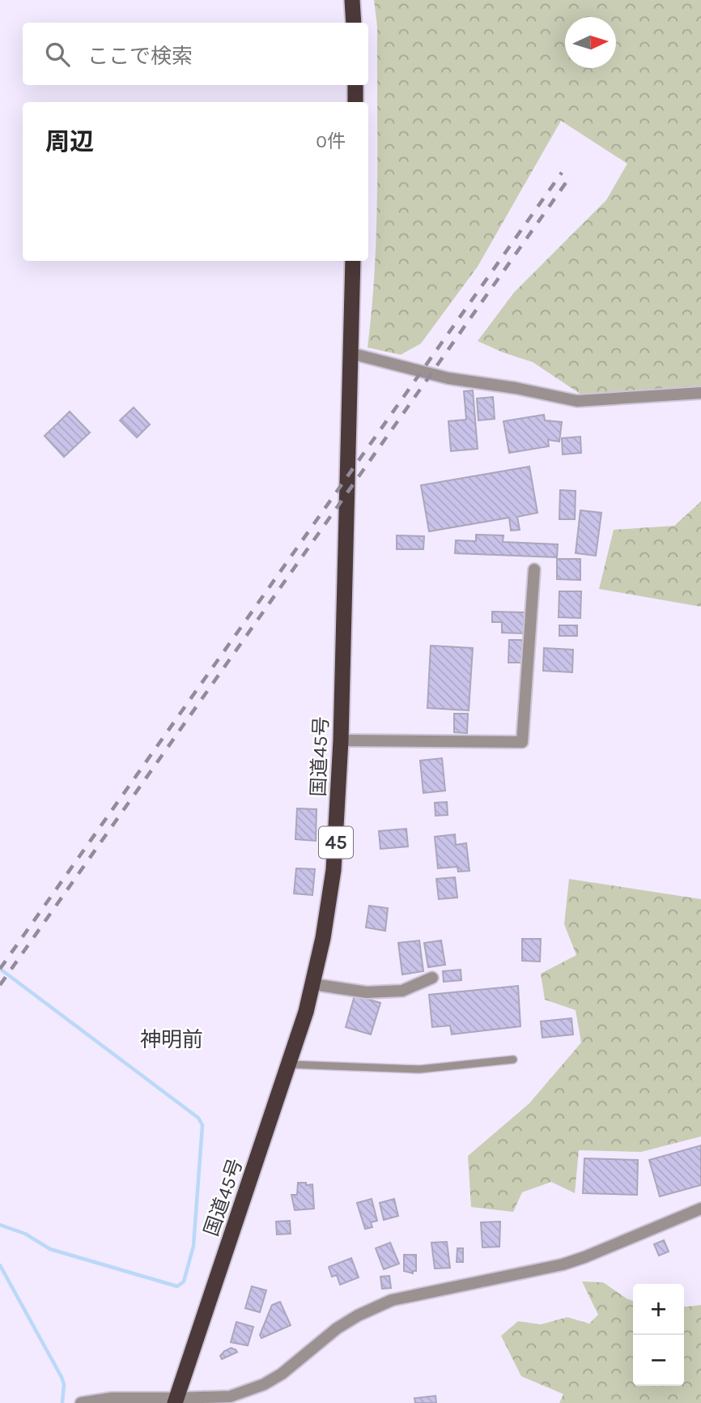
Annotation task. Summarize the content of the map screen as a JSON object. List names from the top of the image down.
{
  "streets": {
    "highway": ["国道45号", "45"]
  },
  "districts": ["神明前"],
  "north": "right",
  "page": {
    "search": "ここで検索",
    "heading": ["周辺", "0件"],
    "map_buttons": ["+", "−"]
  }
}
